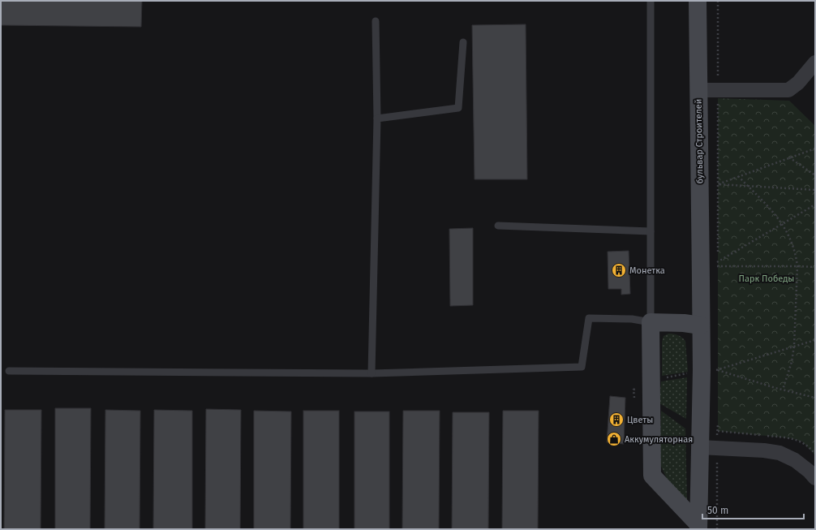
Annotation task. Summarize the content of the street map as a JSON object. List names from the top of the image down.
{
  "streets": {
    "main road": ["бульвар Строителей"]
  },
  "parks": ["Парк Победы"],
  "places": {
    "building": ["Монетка", "Цветы"],
    "shop": ["Аккумуляторная"]
  },
  "scale_bar": "50 m"
}
